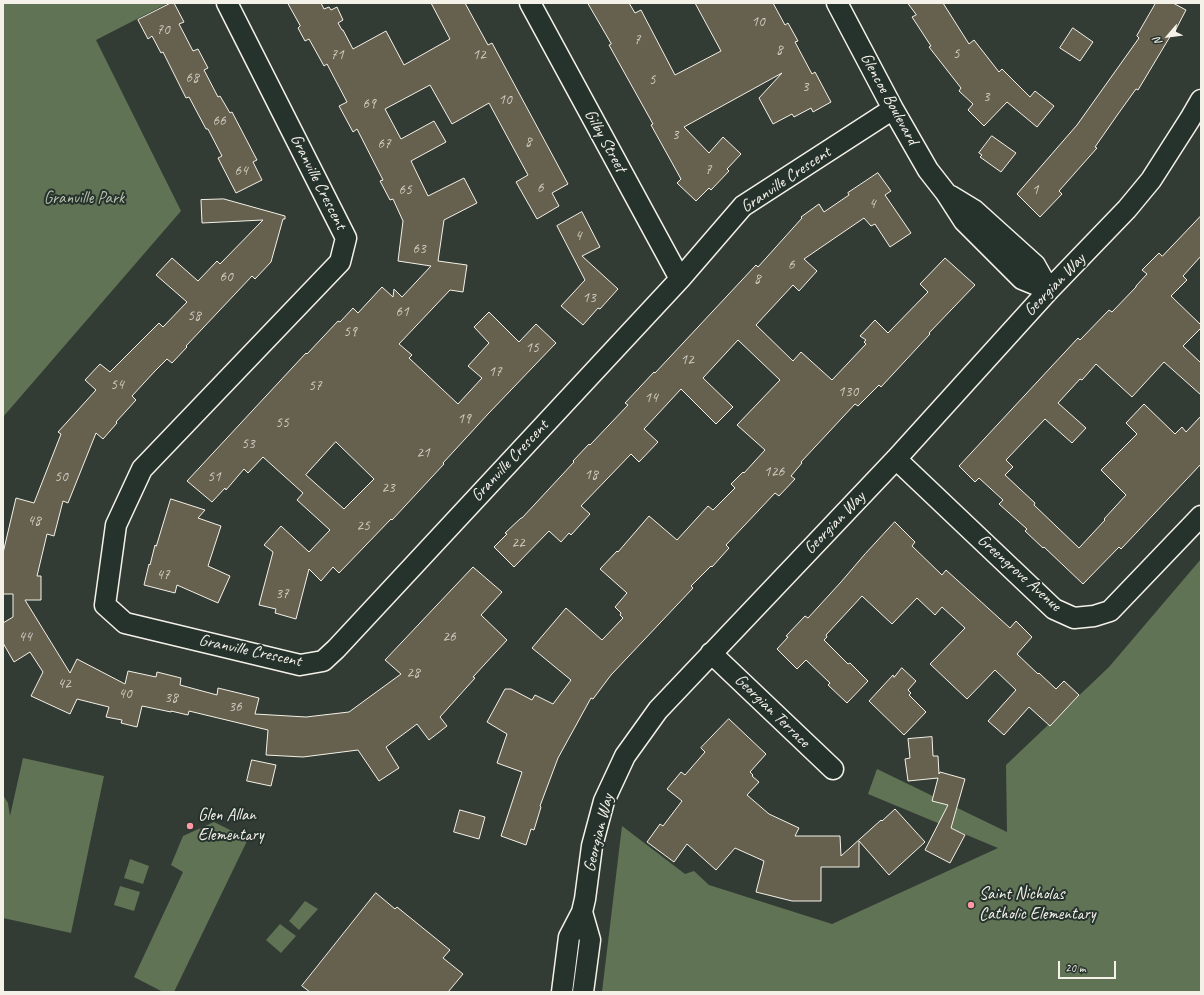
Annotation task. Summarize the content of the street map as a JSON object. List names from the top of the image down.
{
  "streets": {
    "street": [
      "Glencoe Boulevard",
      "Gilby Street",
      "Granville Crescent",
      "Georgian Way",
      "Greengrove Avenue",
      "Georgian Terrace"
    ]
  },
  "crossings": [
    ["Glencoe Boulevard", "Granville Crescent"],
    ["Glencoe Boulevard", "Georgian Way"],
    ["Gilby Street", "Granville Crescent"],
    ["Georgian Way", "Greengrove Avenue"],
    ["Georgian Way", "Georgian Terrace"]
  ],
  "parks": ["Granville Park"],
  "places": ["Glen Allan Elementary", "Saint Nicholas Catholic Elementary"],
  "house_numbers": [
    "10",
    "70",
    "7",
    "8",
    "5",
    "71",
    "12",
    "68",
    "5",
    "3",
    "3",
    "10",
    "69",
    "66",
    "3",
    "8",
    "67",
    "7",
    "64",
    "6",
    "65",
    "1",
    "4",
    "4",
    "63",
    "6",
    "60",
    "8",
    "13",
    "61",
    "58",
    "59",
    "15",
    "12",
    "17",
    "54",
    "57",
    "130",
    "14",
    "19",
    "55",
    "53",
    "21",
    "126",
    "18",
    "50",
    "51",
    "23",
    "48",
    "25",
    "22",
    "47",
    "37",
    "44",
    "26",
    "28",
    "42",
    "40",
    "38",
    "36"
  ],
  "scale_bar": "20 m",
  "north": "bottom left"
}
